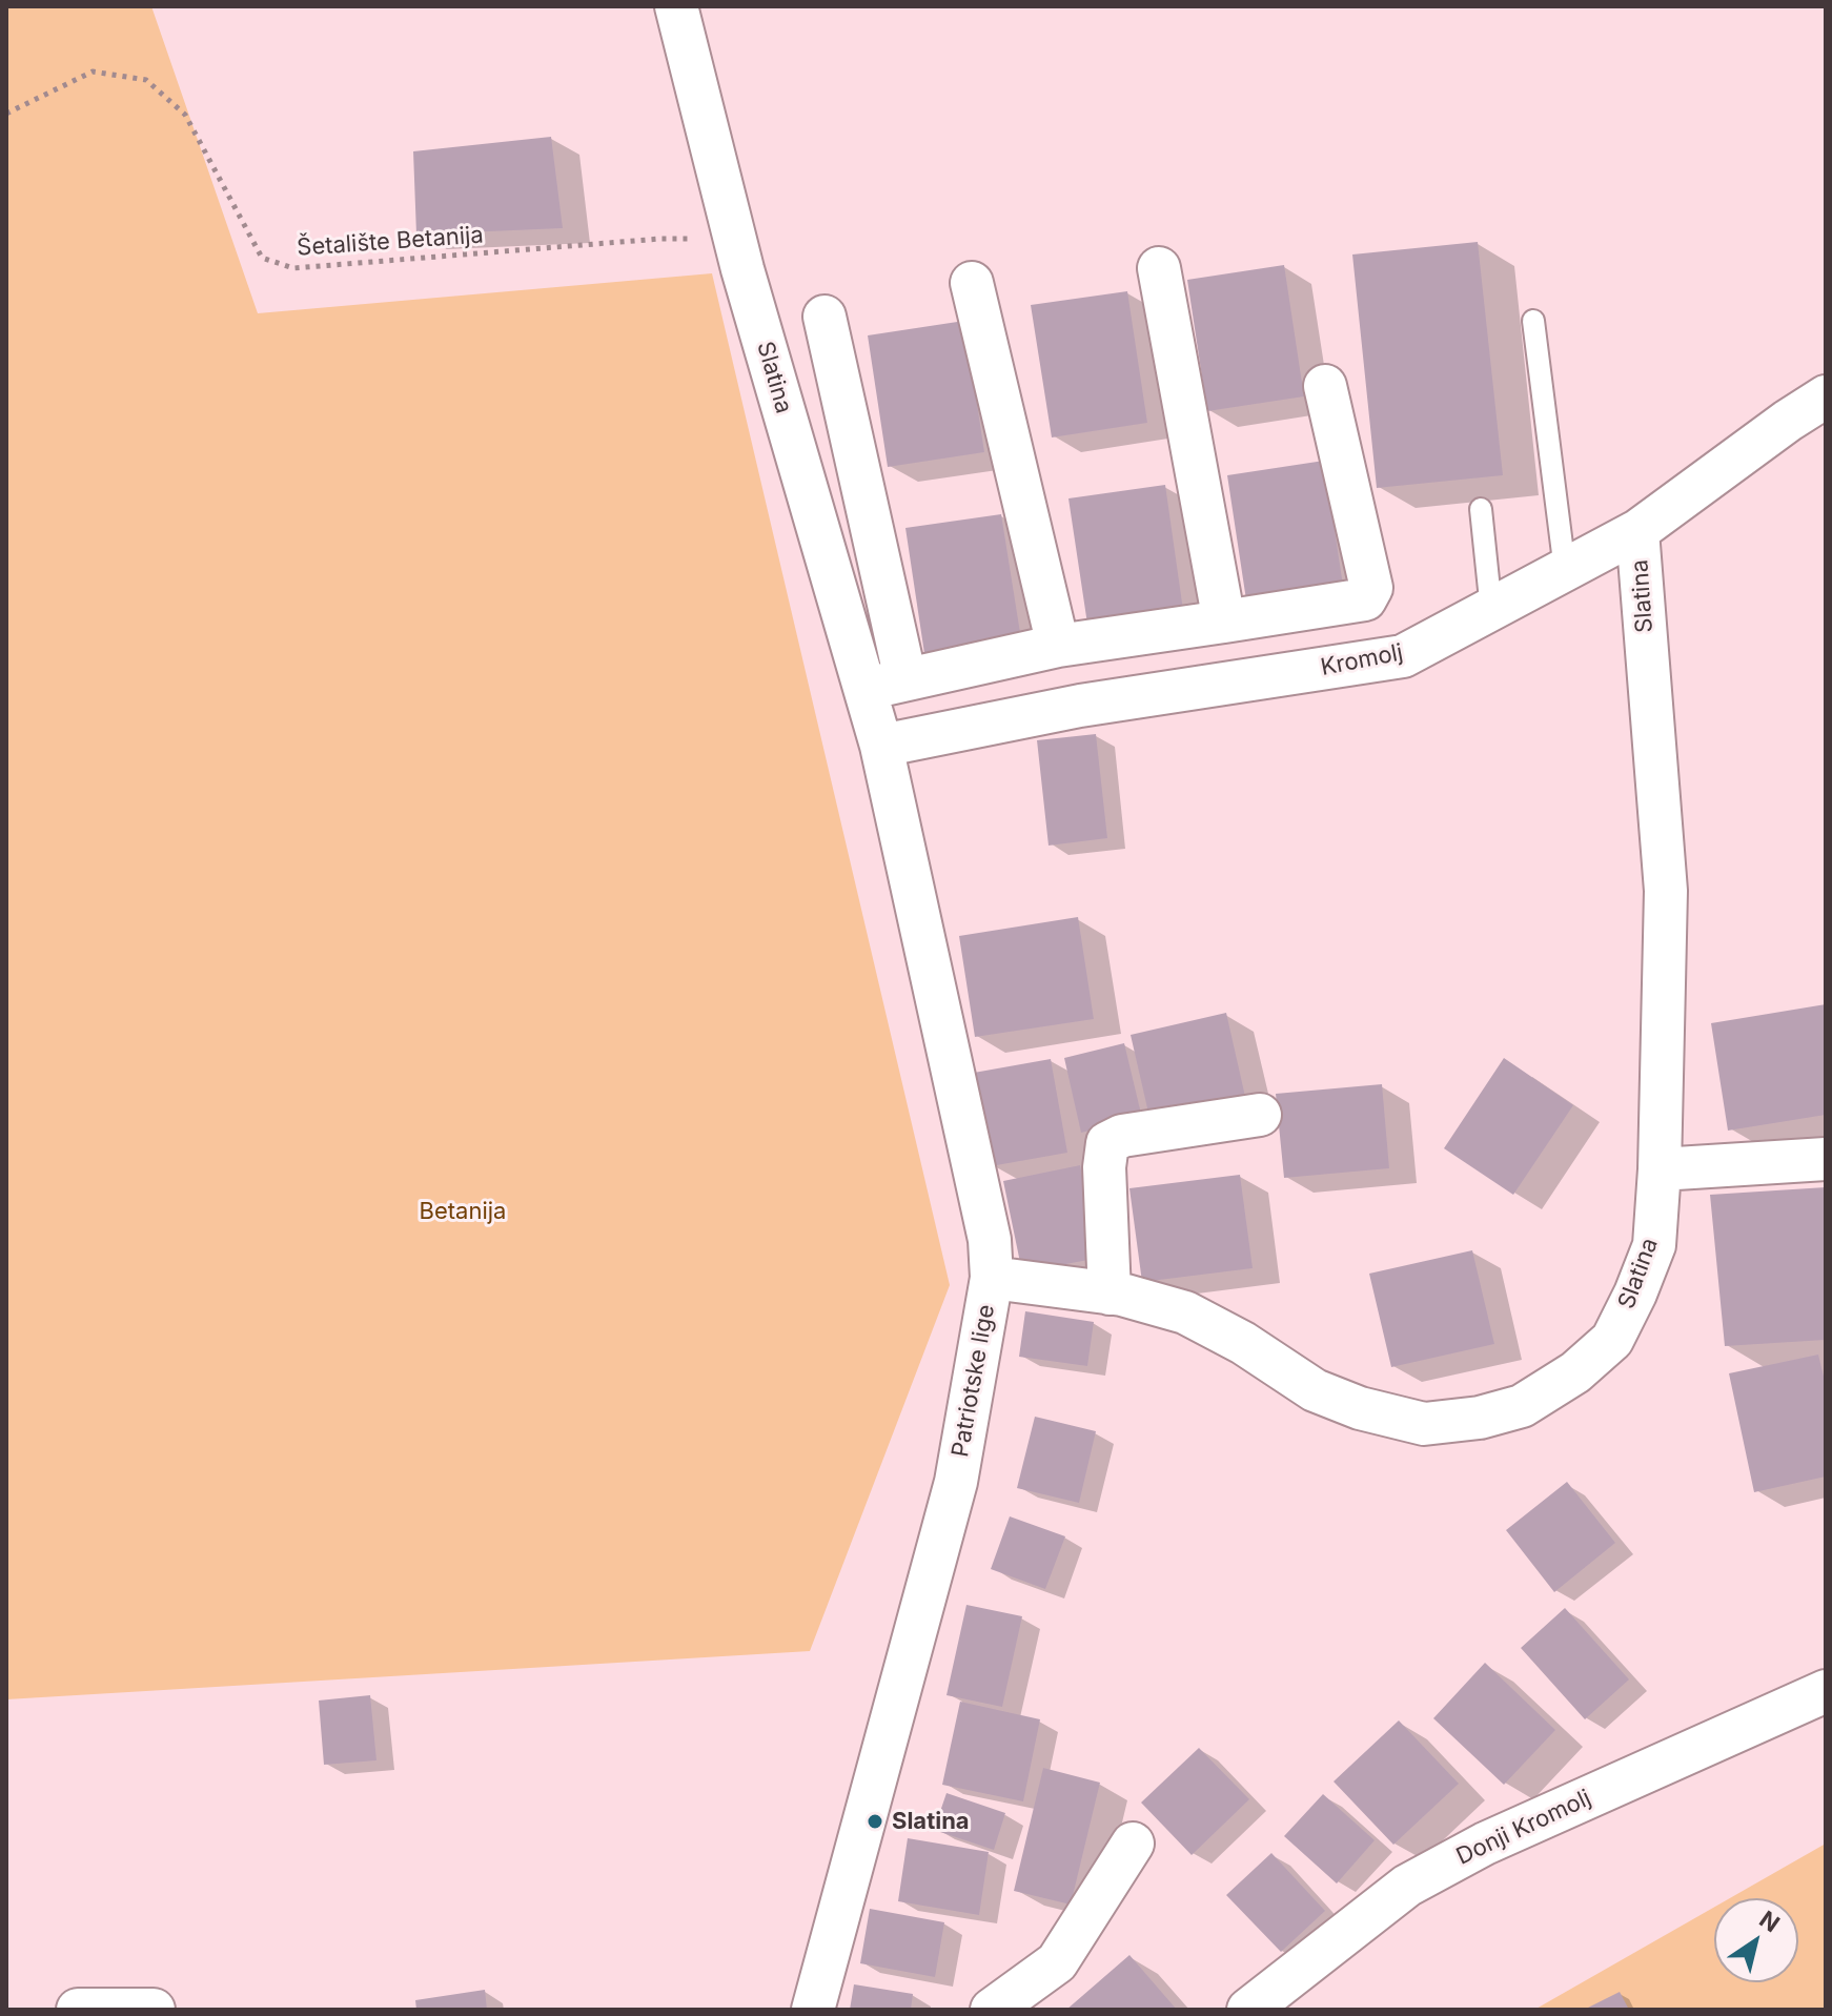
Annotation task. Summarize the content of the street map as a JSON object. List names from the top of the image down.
{
  "streets": {
    "street": [
      "Slatina",
      "Kromolj",
      "Patriotske lige",
      "Donji Kromolj"
    ],
    "path": ["Šetalište Betanija"]
  },
  "crossings": [
    ["Šetalište Betanija", "Slatina"],
    ["Slatina", "Kromolj"],
    ["Slatina", "Patriotske lige"],
    ["Kromolj", "Patriotske lige"]
  ],
  "parks": ["Betanija"],
  "places": ["Slatina"],
  "north": "top right"
}
